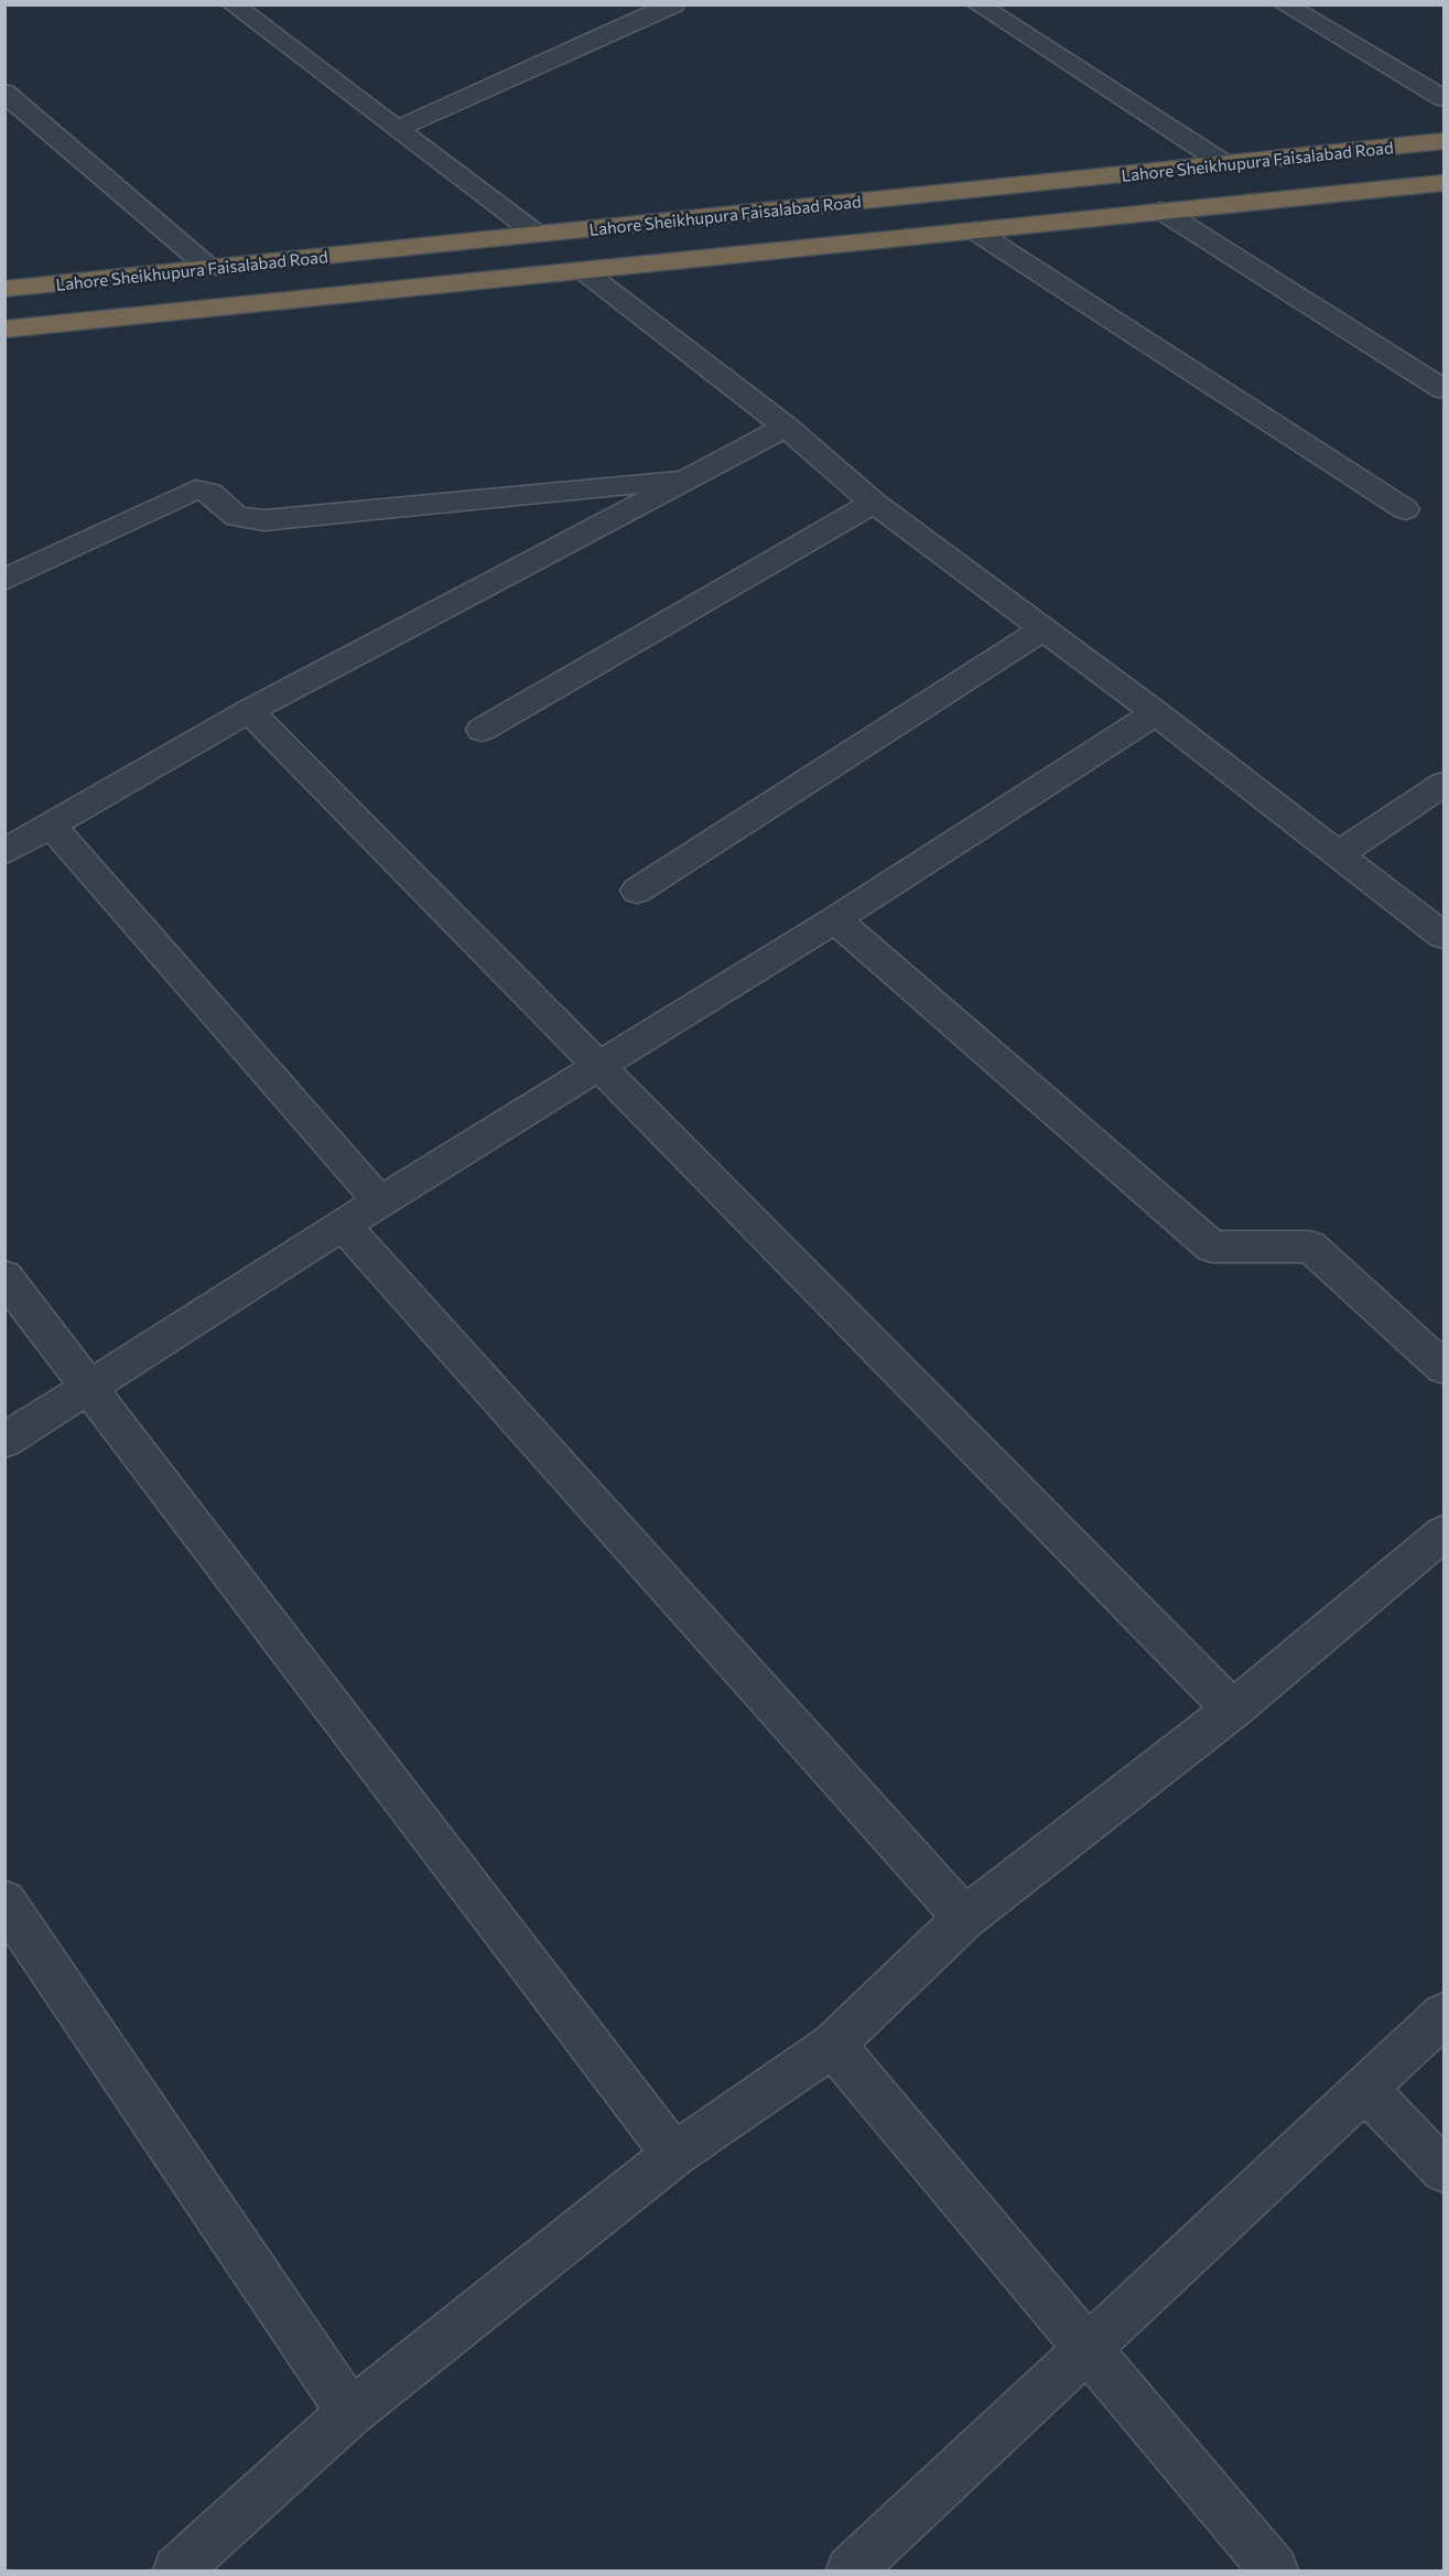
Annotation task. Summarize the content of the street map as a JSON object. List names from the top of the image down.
{
  "streets": {
    "highway": ["Lahore Sheikhupura Faisalabad Road"]
  }
}
